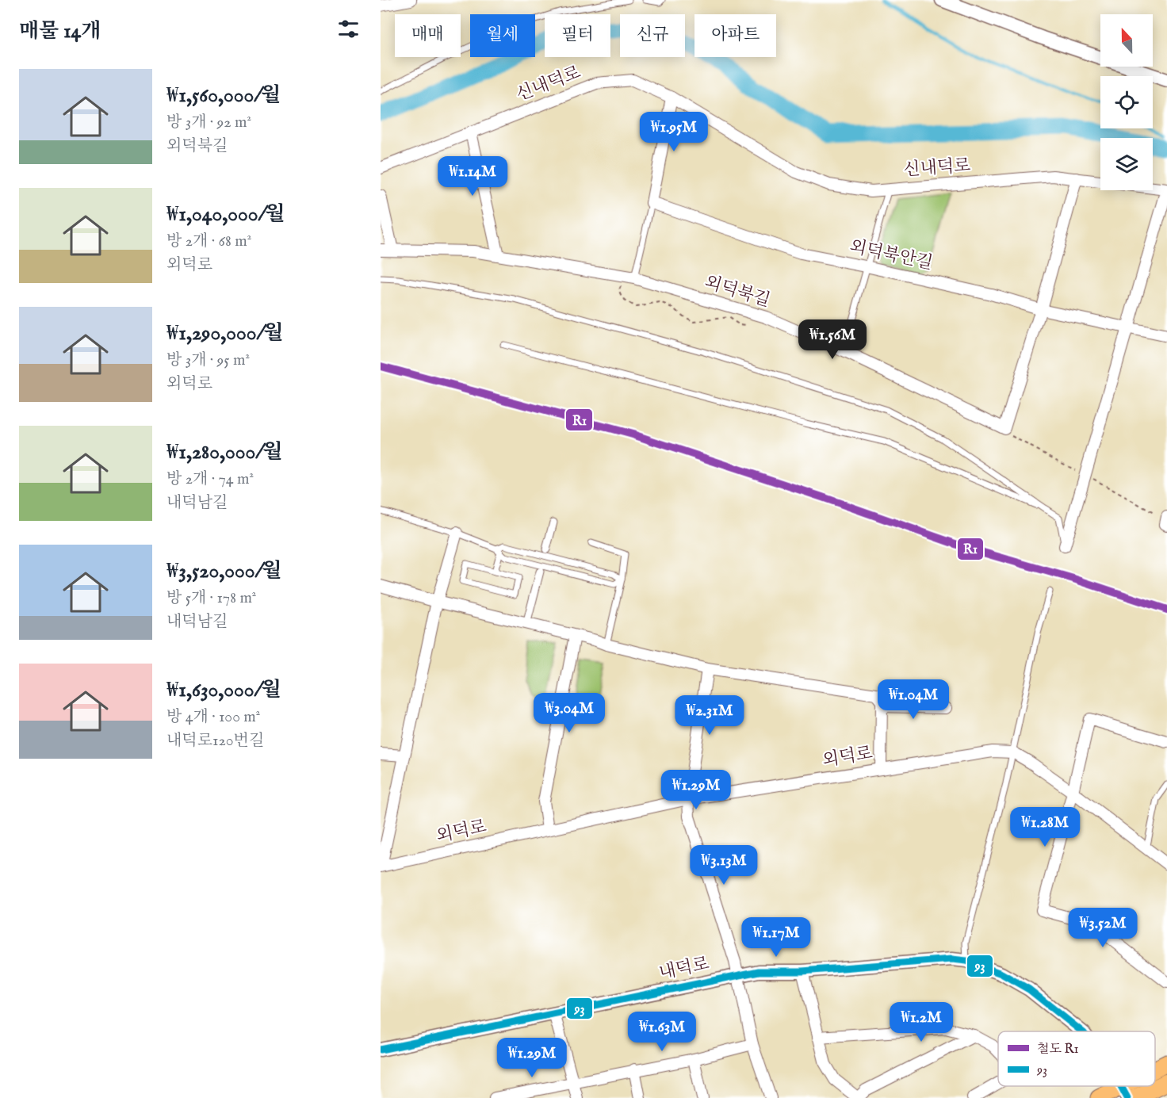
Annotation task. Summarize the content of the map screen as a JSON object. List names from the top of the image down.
{
  "streets": {
    "street": [
      "신내덕로",
      "외덕북안길",
      "외덕북길",
      "외덕로",
      "내덕로"
    ]
  },
  "crossings": [
    ["신내덕로", "외덕북안길"],
    ["신내덕로", "외덕북길"],
    ["외덕북안길", "외덕북길"]
  ],
  "lines": ["rail line R1", "transit line 93"],
  "legend": ["철도 R1", "93"],
  "north": "top",
  "page": {
    "heading": "매물 14개",
    "chip": [
      "매매",
      "월세",
      "필터",
      "신규",
      "아파트"
    ],
    "list": [
      {
        "name": "₩1,560,000/월",
        "note": "방 3개 · 92 m² · 외덕북길"
      },
      {
        "name": "₩1,040,000/월",
        "note": "방 2개 · 68 m² · 외덕로"
      },
      {
        "name": "₩1,290,000/월",
        "note": "방 3개 · 95 m² · 외덕로"
      },
      {
        "name": "₩1,280,000/월",
        "note": "방 2개 · 74 m² · 내덕남길"
      },
      {
        "name": "₩3,520,000/월",
        "note": "방 5개 · 178 m² · 내덕남길"
      },
      {
        "name": "₩1,630,000/월",
        "note": "방 4개 · 100 m² · 내덕로120번길"
      }
    ],
    "price": [
      "₩1.95M",
      "₩1.14M",
      "₩1.56M",
      "₩1.04M",
      "₩3.04M",
      "₩2.31M",
      "₩1.29M",
      "₩1.28M",
      "₩3.13M",
      "₩3.52M",
      "₩1.17M",
      "₩1.2M",
      "₩1.63M",
      "₩1.29M"
    ]
  }
}
